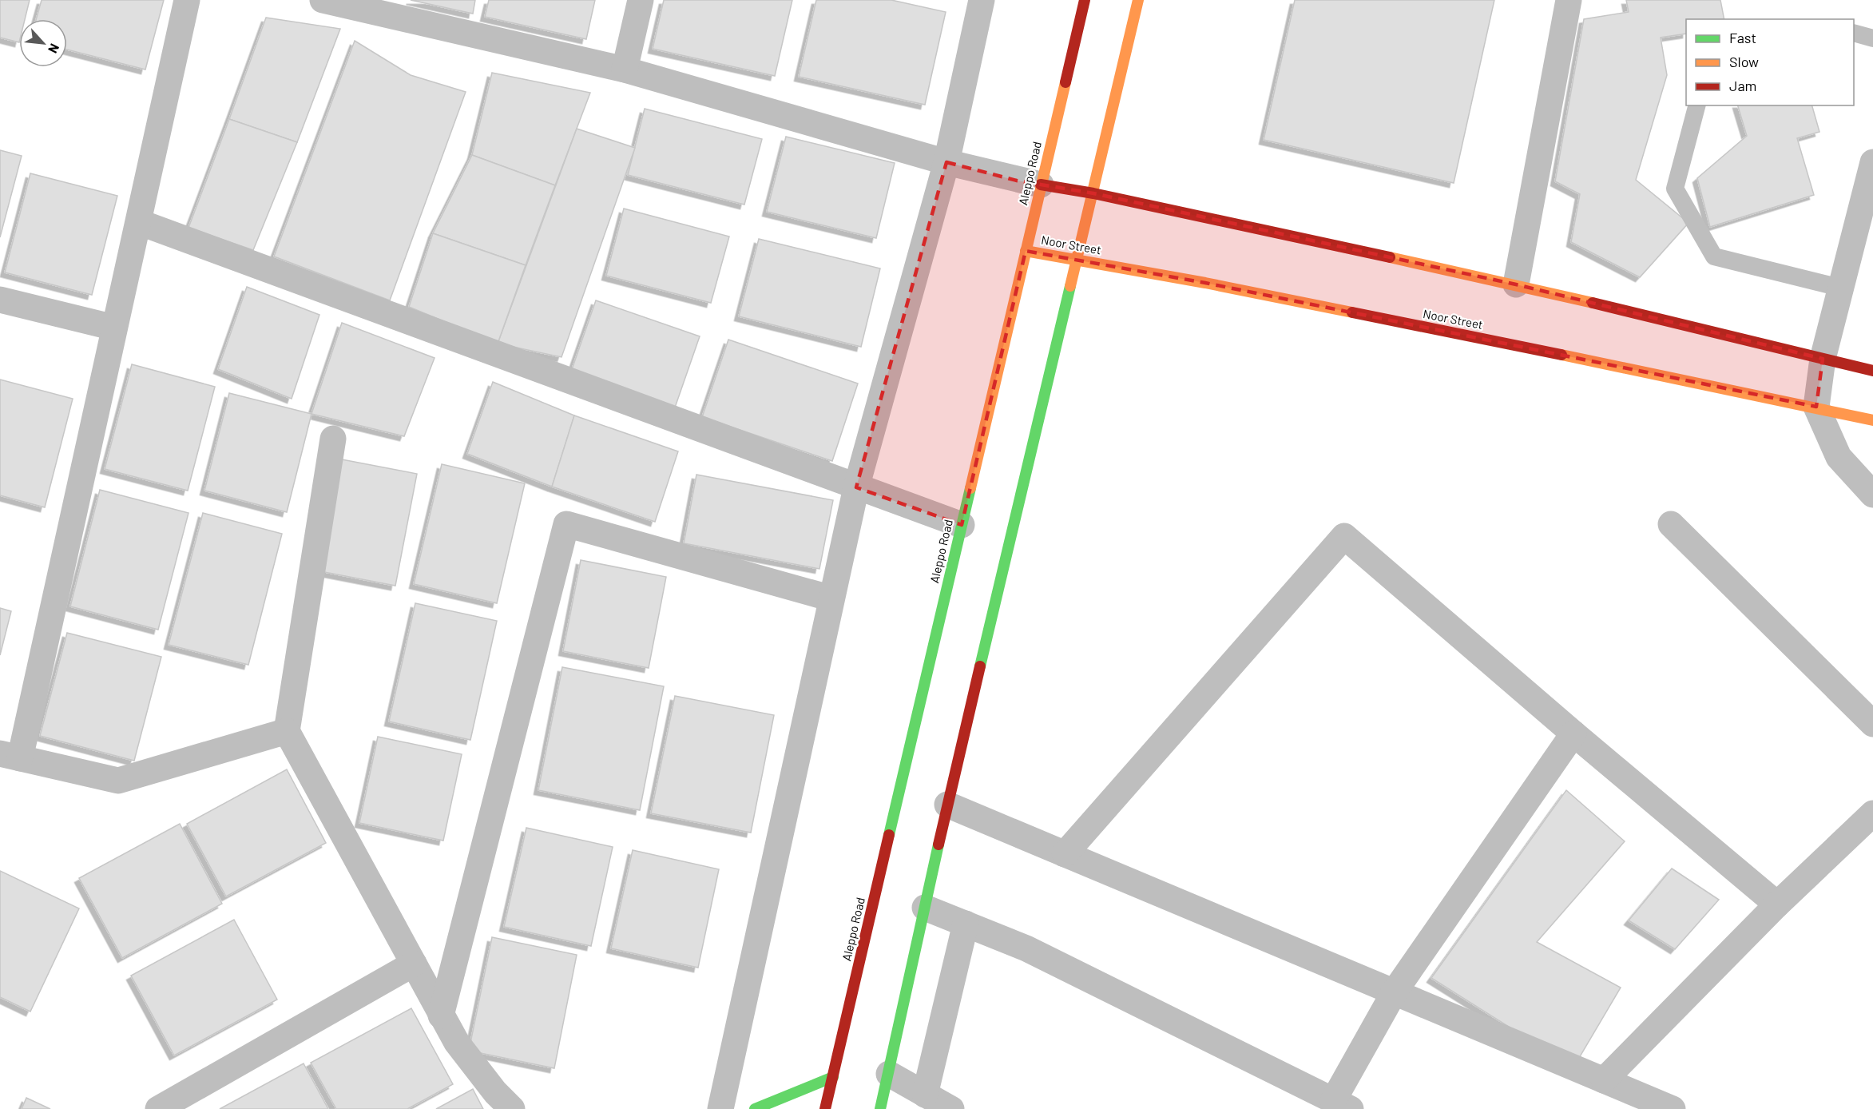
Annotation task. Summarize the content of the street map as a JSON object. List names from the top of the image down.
{
  "streets": {
    "main road": ["Aleppo Road", "Noor Street"]
  },
  "crossings": [
    ["Aleppo Road", "Noor Street"]
  ],
  "legend": ["Fast", "Slow", "Jam"],
  "north": "bottom right"
}
